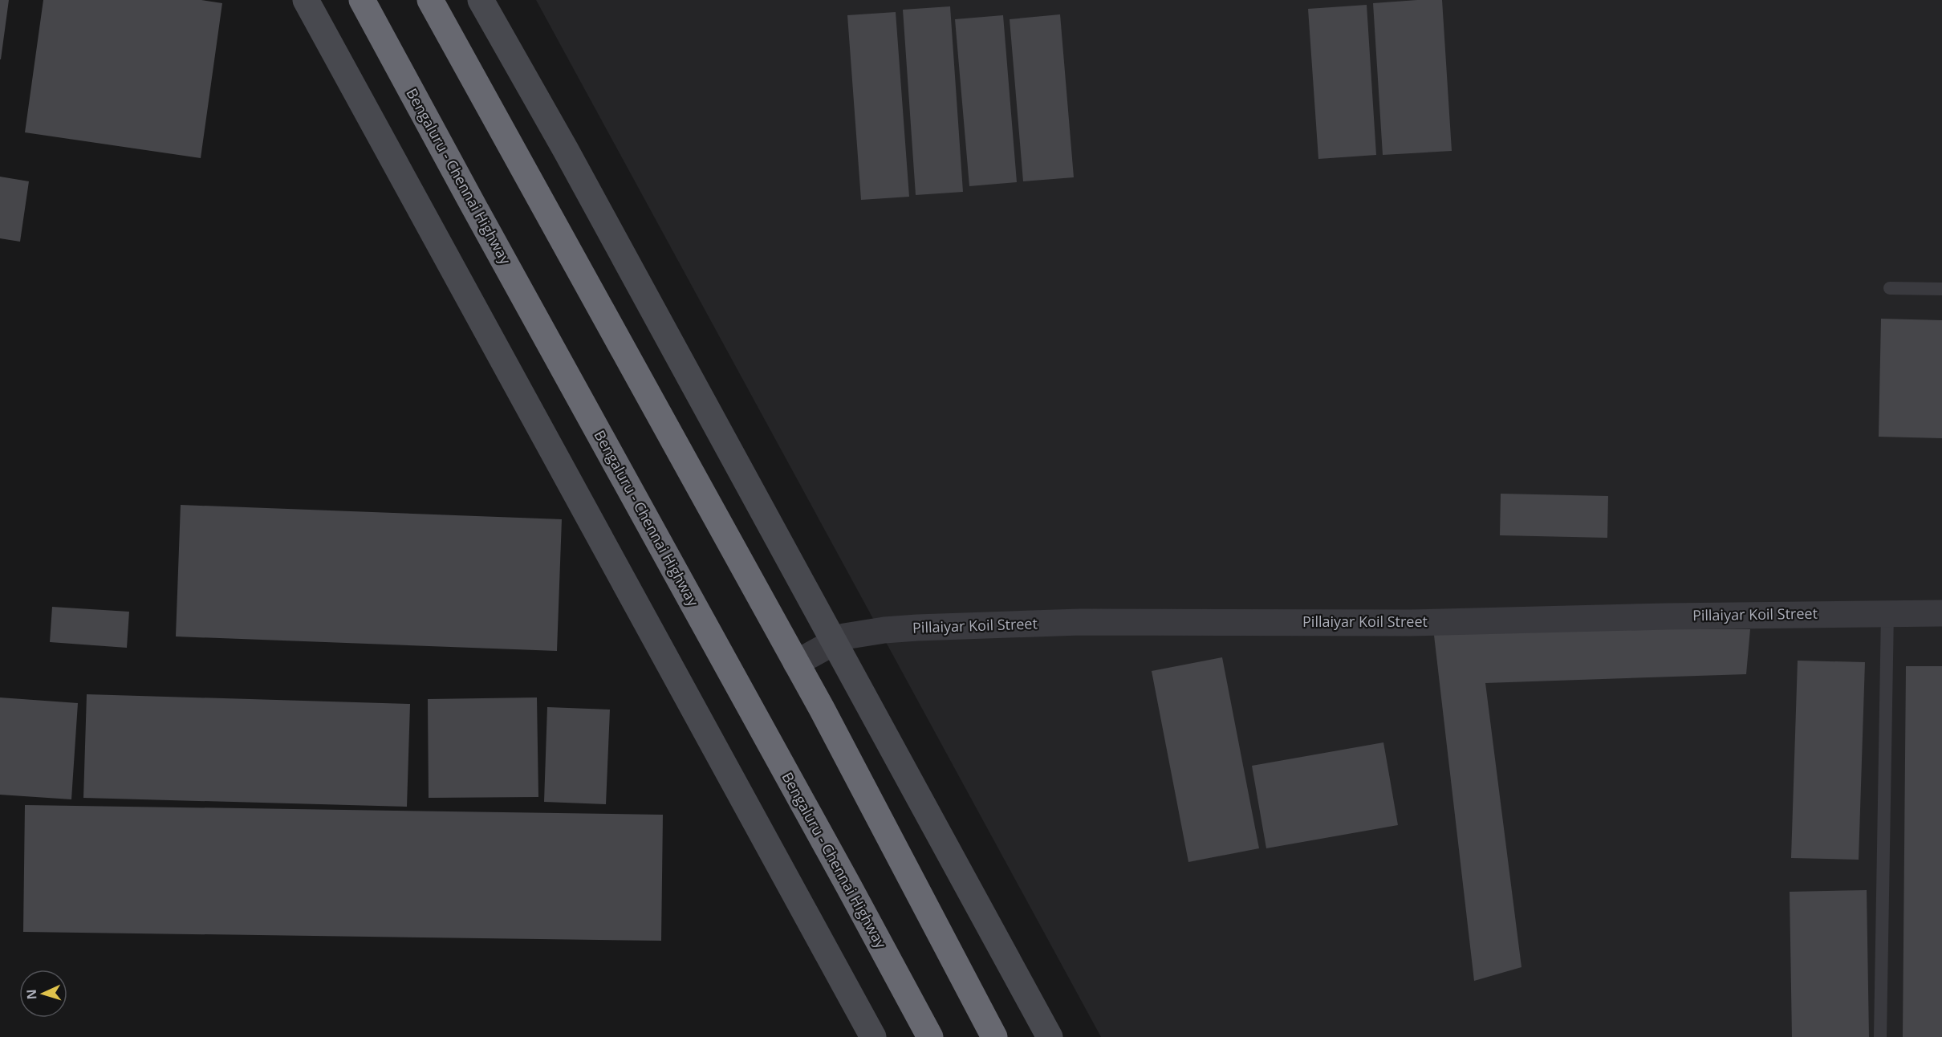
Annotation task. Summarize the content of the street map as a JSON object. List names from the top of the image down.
{
  "streets": {
    "highway": ["Bengaluru - Chennai Highway"],
    "street": ["Pillaiyar Koil Street"]
  },
  "north": "left"
}
